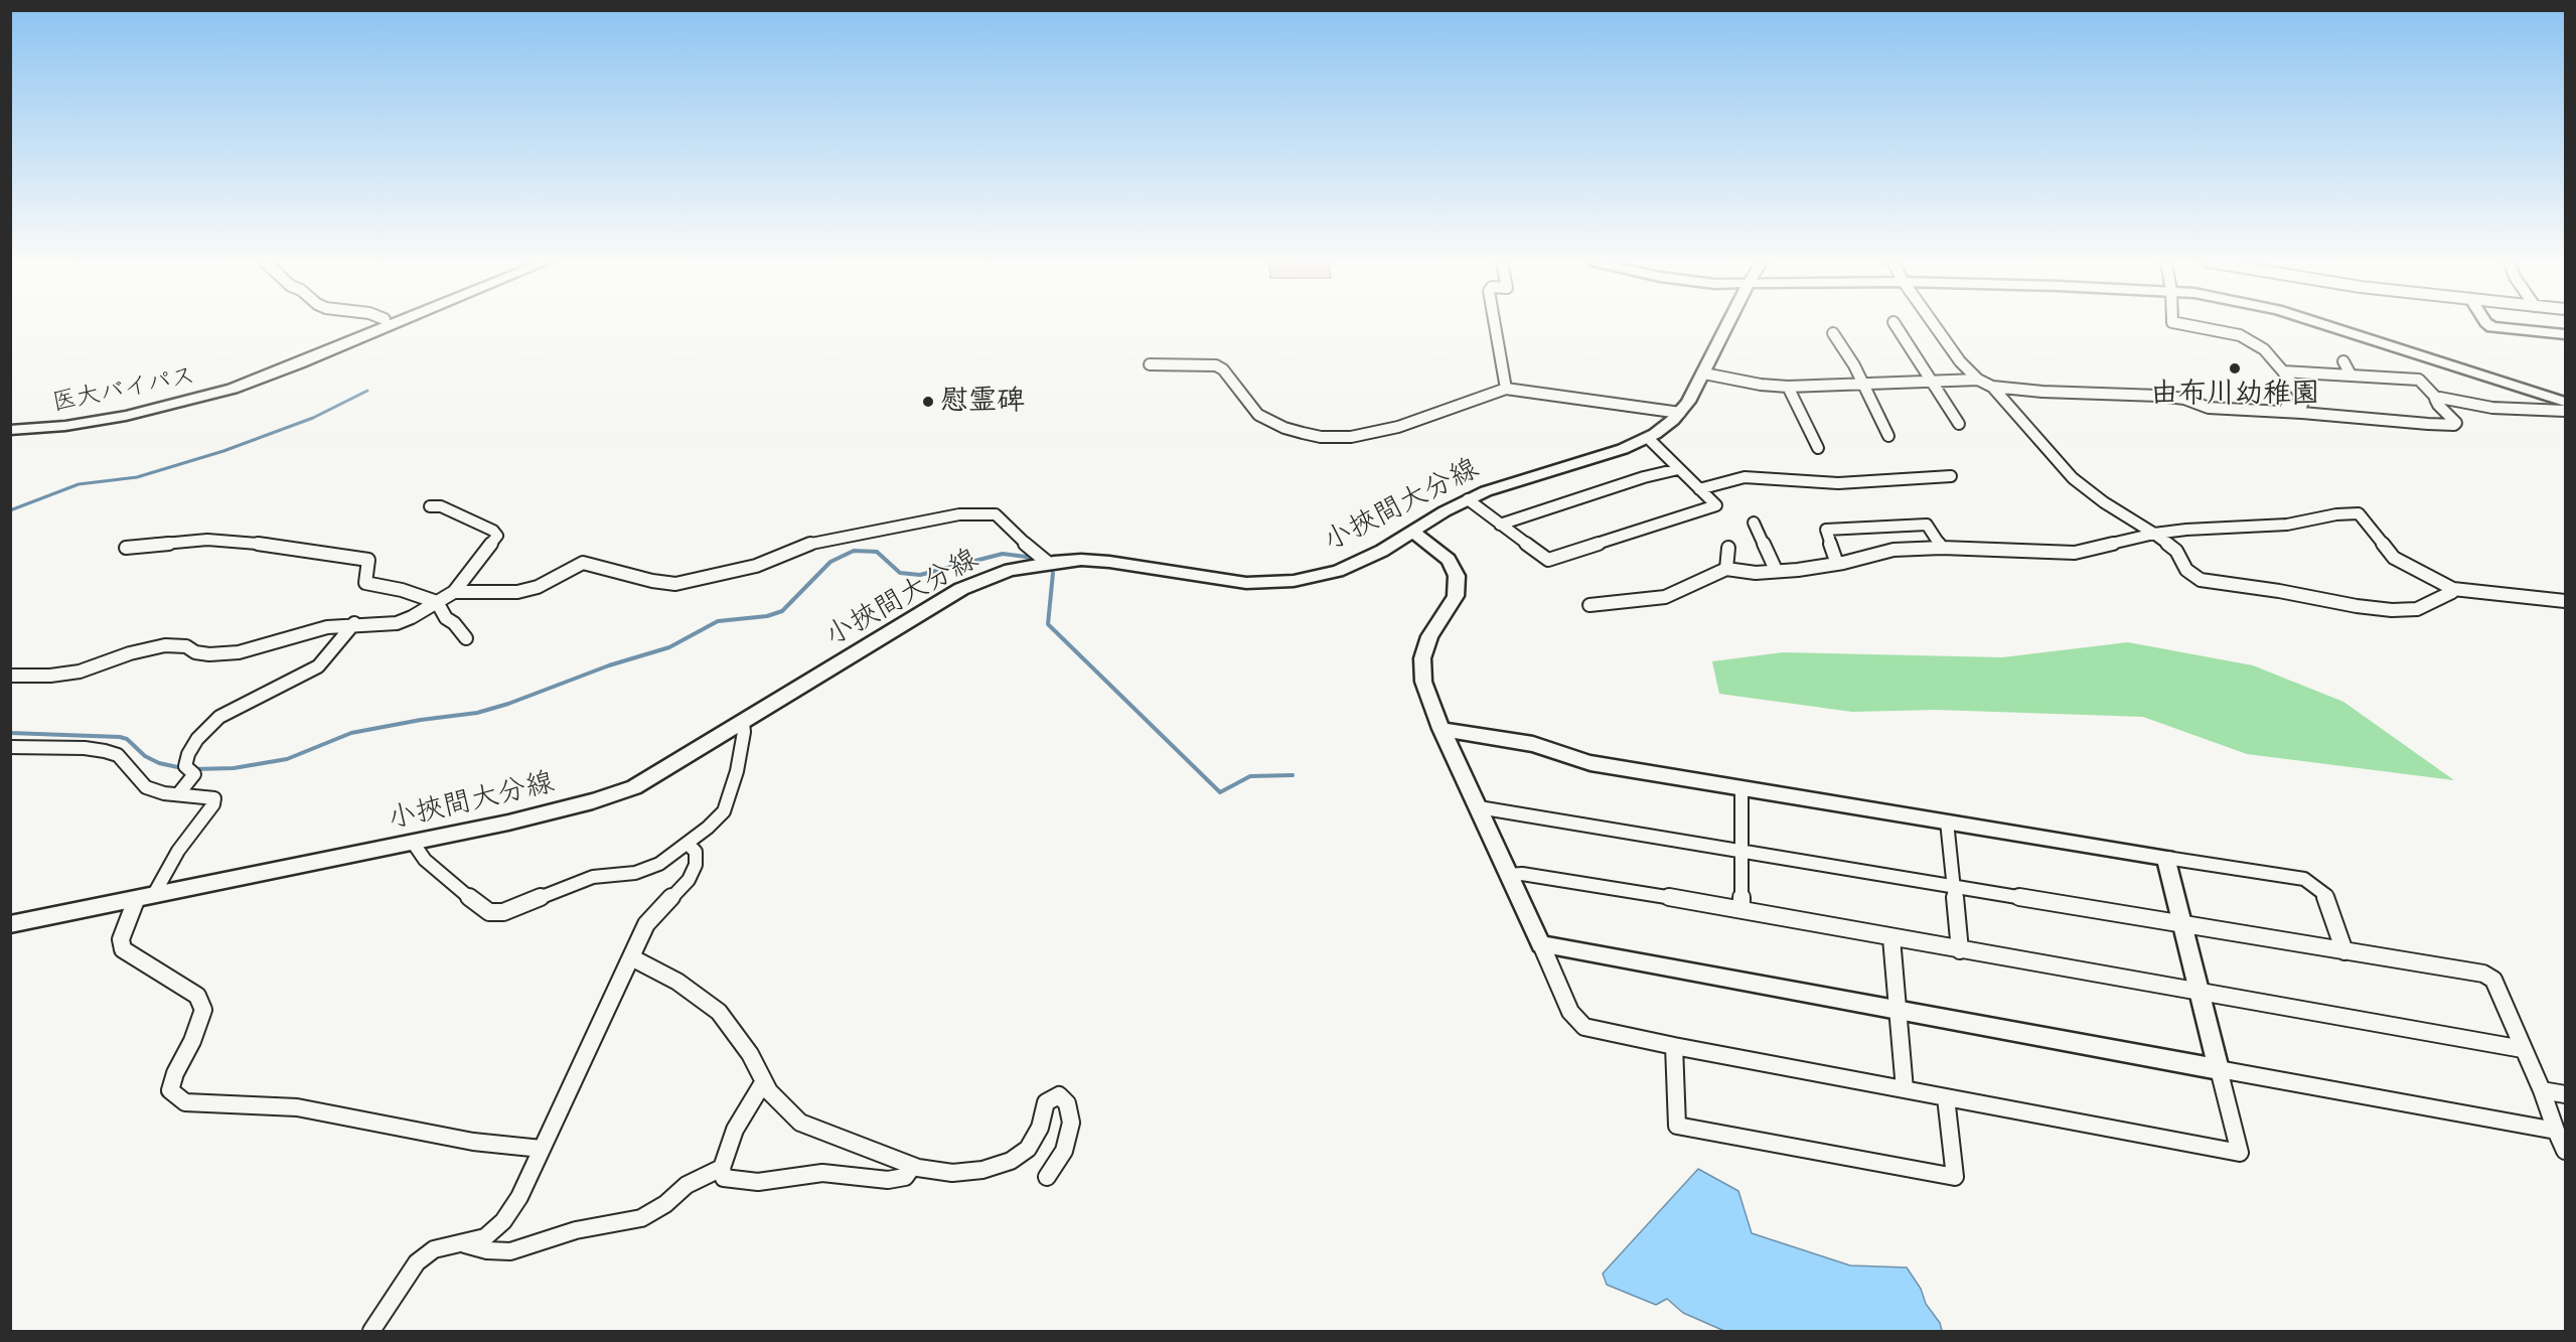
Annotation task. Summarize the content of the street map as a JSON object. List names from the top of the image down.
{
  "streets": {
    "main road": ["医大バイパス", "小挾間大分線"]
  },
  "places": ["由布川幼稚園", "慰霊碑"]
}
